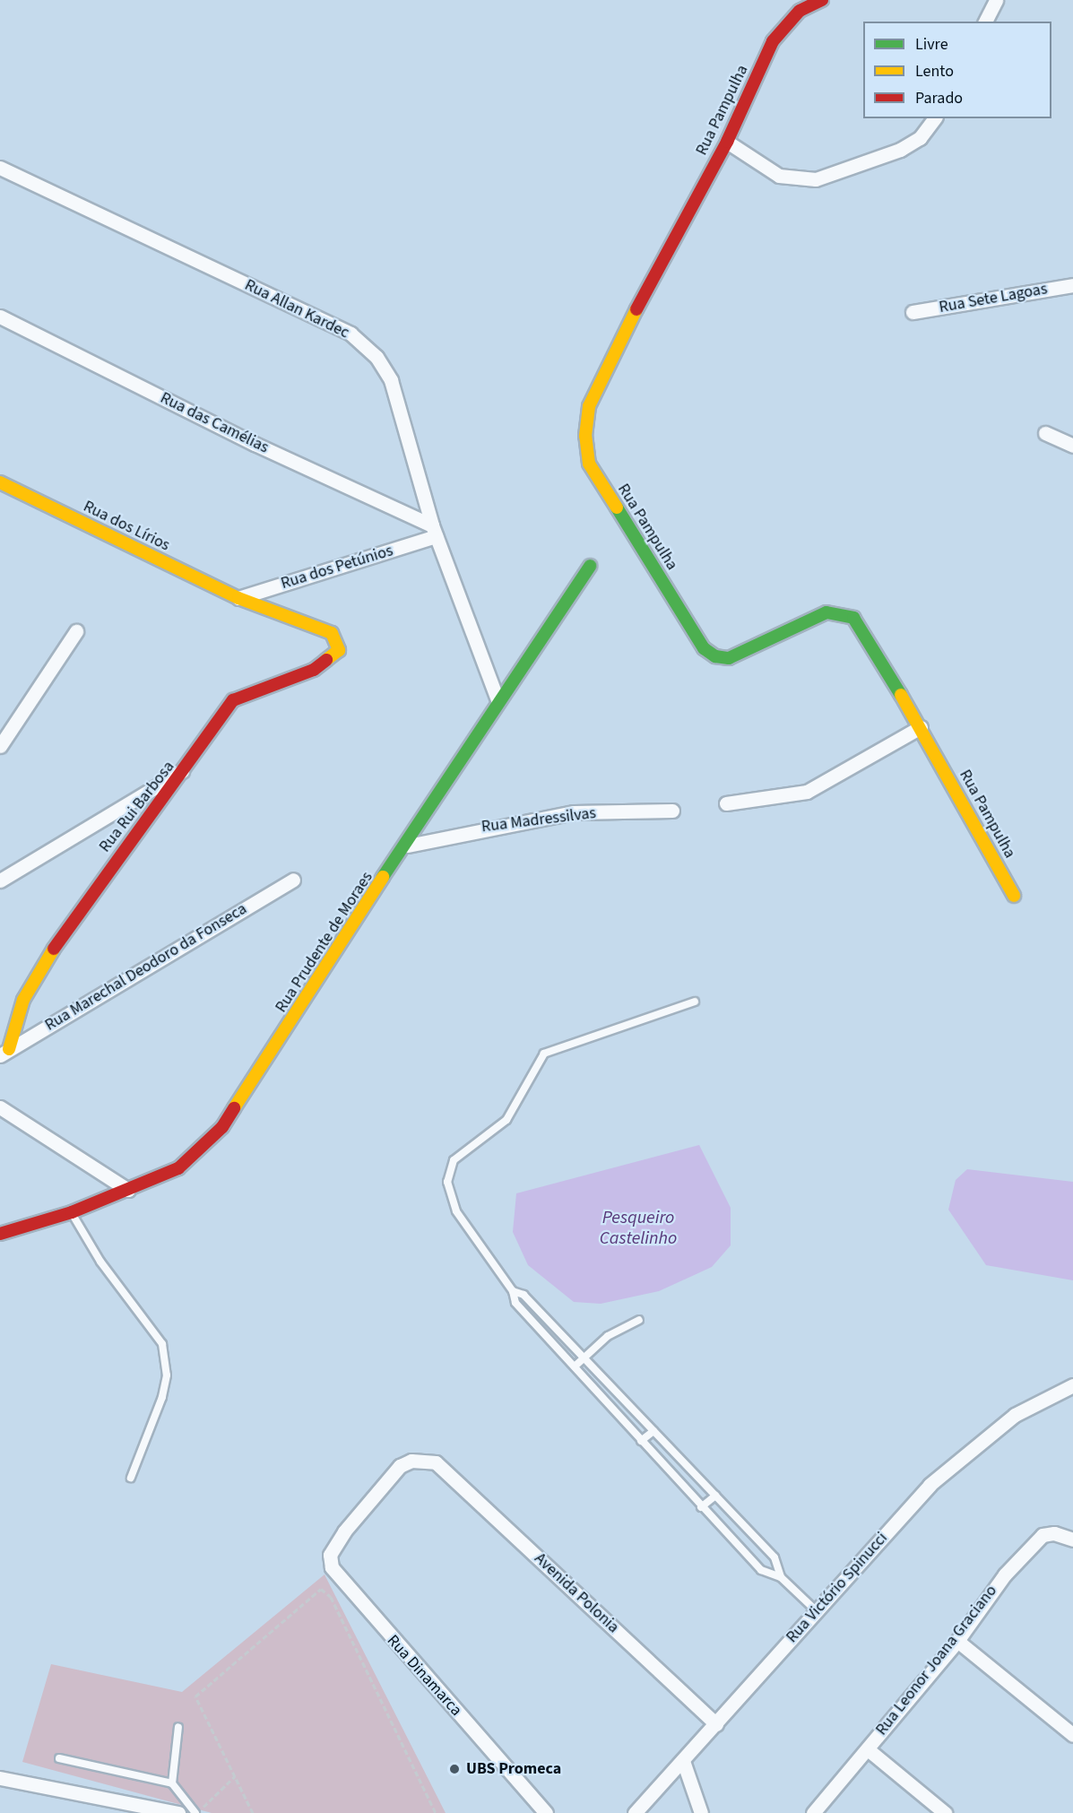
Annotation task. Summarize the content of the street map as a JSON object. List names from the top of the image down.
{
  "streets": {
    "street": [
      "Rua Pampulha",
      "Rua Sete Lagoas",
      "Rua Allan Kardec",
      "Rua das Camélias",
      "Rua dos Lírios",
      "Rua dos Petúnios",
      "Rua Rui Barbosa",
      "Rua Madressilvas",
      "Rua Prudente de Moraes",
      "Rua Marechal Deodoro da Fonseca",
      "Rua Victório Spinucci",
      "Avenida Polonia",
      "Rua Leonor Joana Graciano",
      "Rua Dinamarca"
    ]
  },
  "crossings": [
    ["Rua Allan Kardec", "Rua das Camélias"],
    ["Rua Allan Kardec", "Rua dos Petúnios"],
    ["Rua Allan Kardec", "Rua Prudente de Moraes"],
    ["Rua das Camélias", "Rua dos Petúnios"],
    ["Rua dos Lírios", "Rua dos Petúnios"],
    ["Rua dos Lírios", "Rua Rui Barbosa"],
    ["Rua dos Petúnios", "Rua Rui Barbosa"],
    ["Rua Rui Barbosa", "Rua Marechal Deodoro da Fonseca"],
    ["Rua Madressilvas", "Rua Prudente de Moraes"],
    ["Rua Victório Spinucci", "Avenida Polonia"],
    ["Avenida Polonia", "Rua Dinamarca"]
  ],
  "water": ["Pesqueiro Castelinho"],
  "places": ["UBS Promeca"],
  "legend": ["Livre", "Lento", "Parado"]
}
